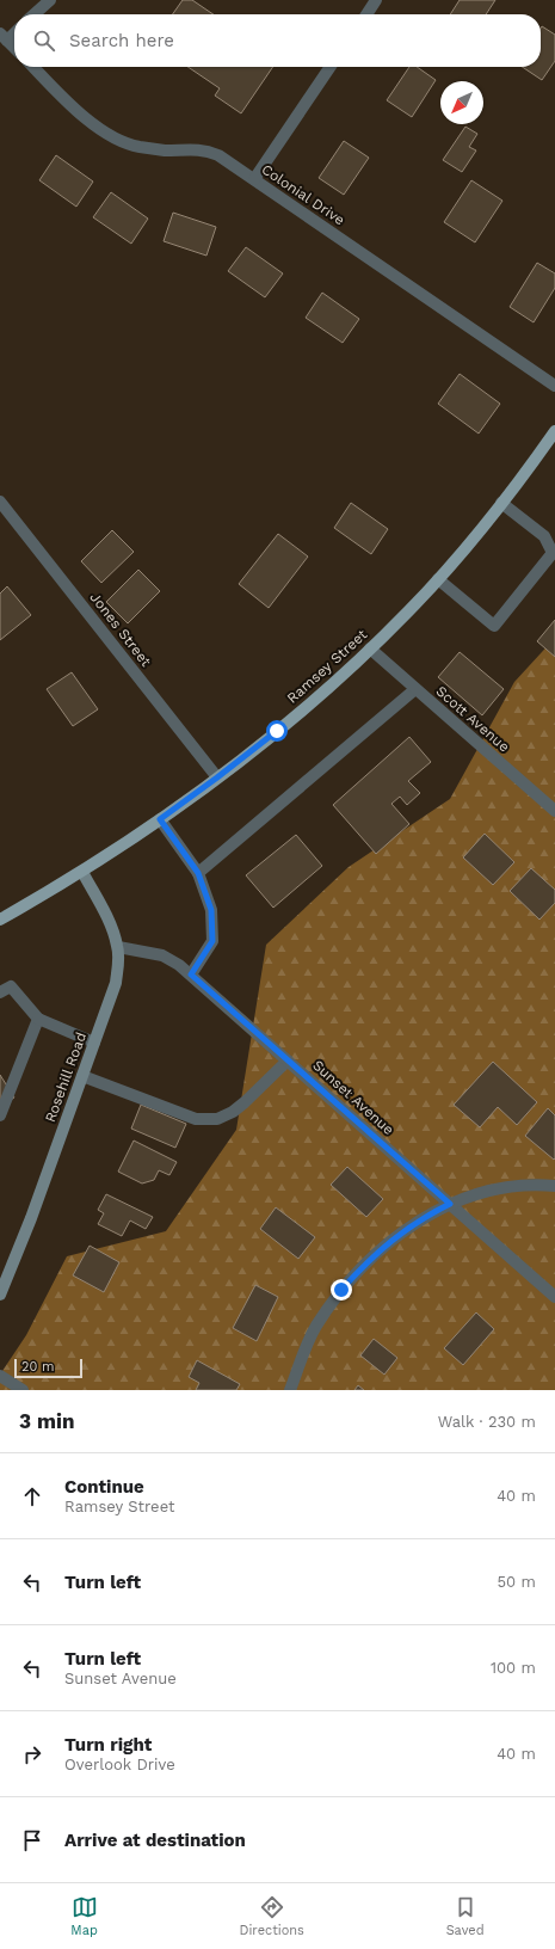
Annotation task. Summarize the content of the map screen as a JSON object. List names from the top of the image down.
{
  "streets": {
    "main road": ["Ramsey Street", "Rosehill Road"],
    "street": [
      "Colonial Drive",
      "Jones Street",
      "Scott Avenue",
      "Sunset Avenue"
    ]
  },
  "crossings": [
    ["Jones Street", "Ramsey Street"],
    ["Ramsey Street", "Scott Avenue"],
    ["Ramsey Street", "Rosehill Road"],
    ["Rosehill Road", "Sunset Avenue"]
  ],
  "scale_bar": "20 m",
  "north": "bottom left",
  "page": {
    "search": "Search here",
    "scale": "20 m",
    "heading": ["3 min", "Walk · 230 m"],
    "list": [
      ["Continue", "Ramsey Street", "40 m"],
      ["Turn left", "50 m"],
      ["Turn left", "Sunset Avenue", "100 m"],
      ["Turn right", "Overlook Drive", "40 m"],
      "Arrive at destination"
    ],
    "nav": ["Map", "Directions", "Saved"]
  }
}
